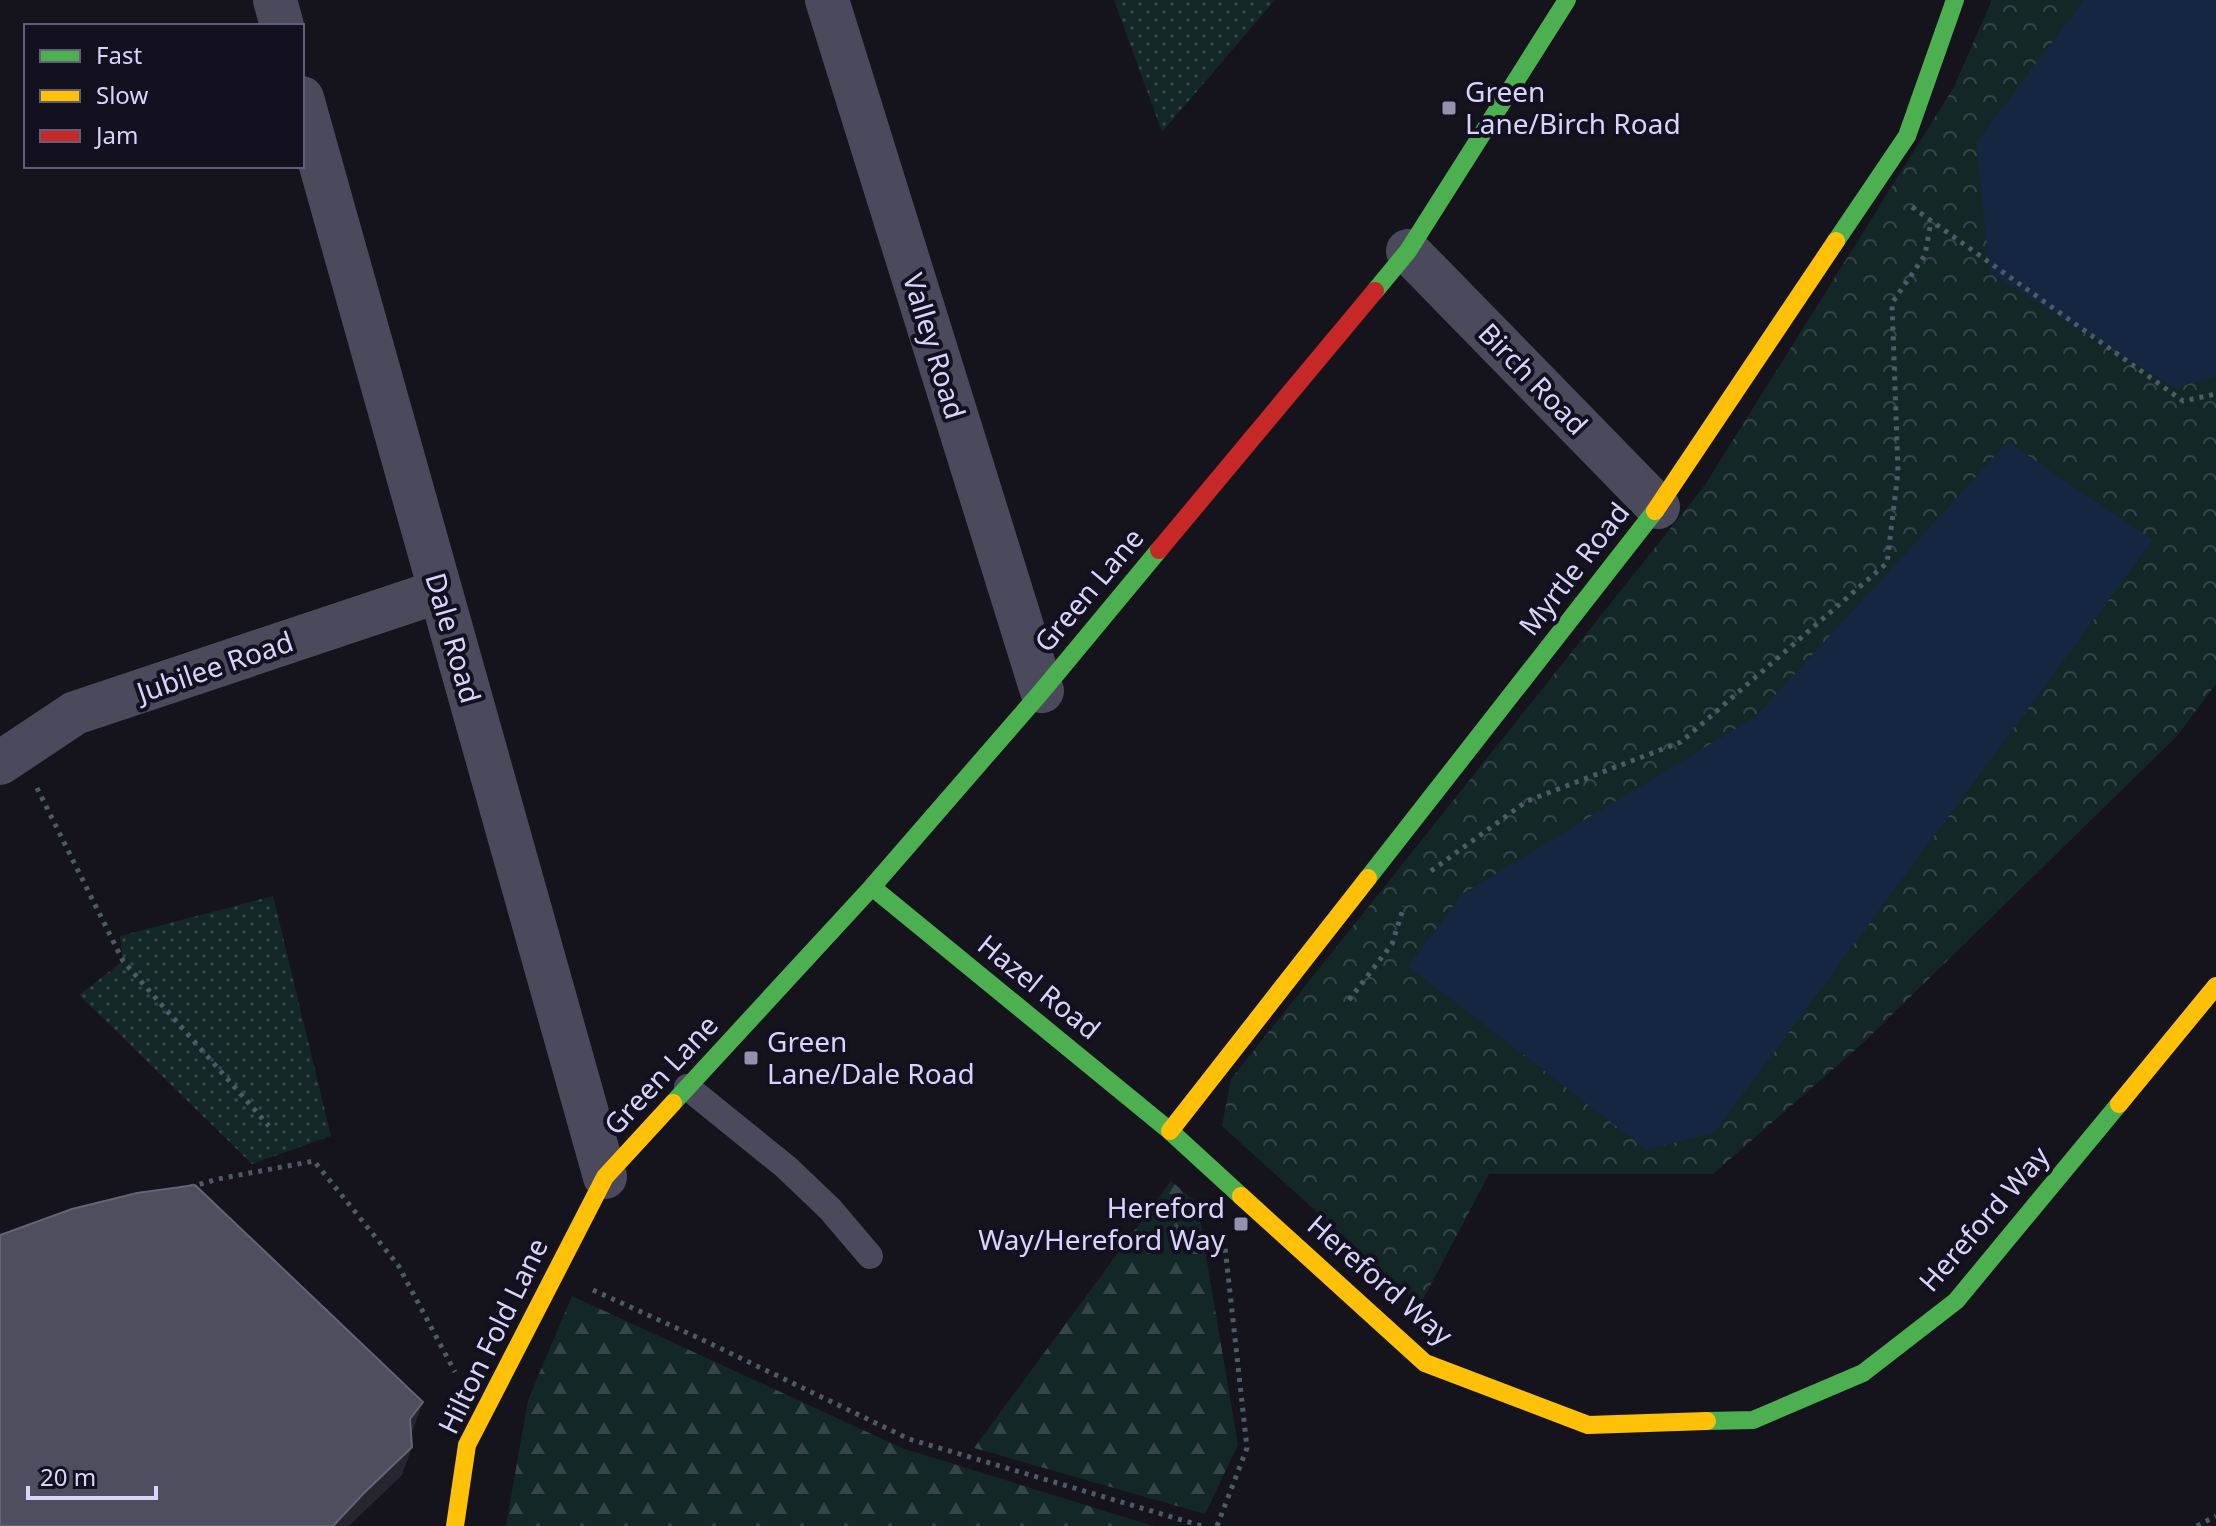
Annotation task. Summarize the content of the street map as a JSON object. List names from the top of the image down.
{
  "streets": {
    "street": [
      "Valley Road",
      "Birch Road",
      "Myrtle Road",
      "Green Lane",
      "Dale Road",
      "Jubilee Road",
      "Hazel Road",
      "Hereford Way",
      "Hilton Fold Lane"
    ]
  },
  "crossings": [
    ["Valley Road", "Green Lane"],
    ["Birch Road", "Myrtle Road"],
    ["Birch Road", "Green Lane"],
    ["Myrtle Road", "Hazel Road"],
    ["Myrtle Road", "Hereford Way"],
    ["Green Lane", "Dale Road"],
    ["Green Lane", "Hazel Road"],
    ["Green Lane", "Hilton Fold Lane"],
    ["Dale Road", "Jubilee Road"],
    ["Dale Road", "Hilton Fold Lane"],
    ["Hazel Road", "Hereford Way"]
  ],
  "places": {
    "transit": ["Green Lane/Birch Road", "Green Lane/Dale Road", "Hereford Way/Hereford Way"]
  },
  "legend": ["Fast", "Slow", "Jam"],
  "scale_bar": "20 m"
}
